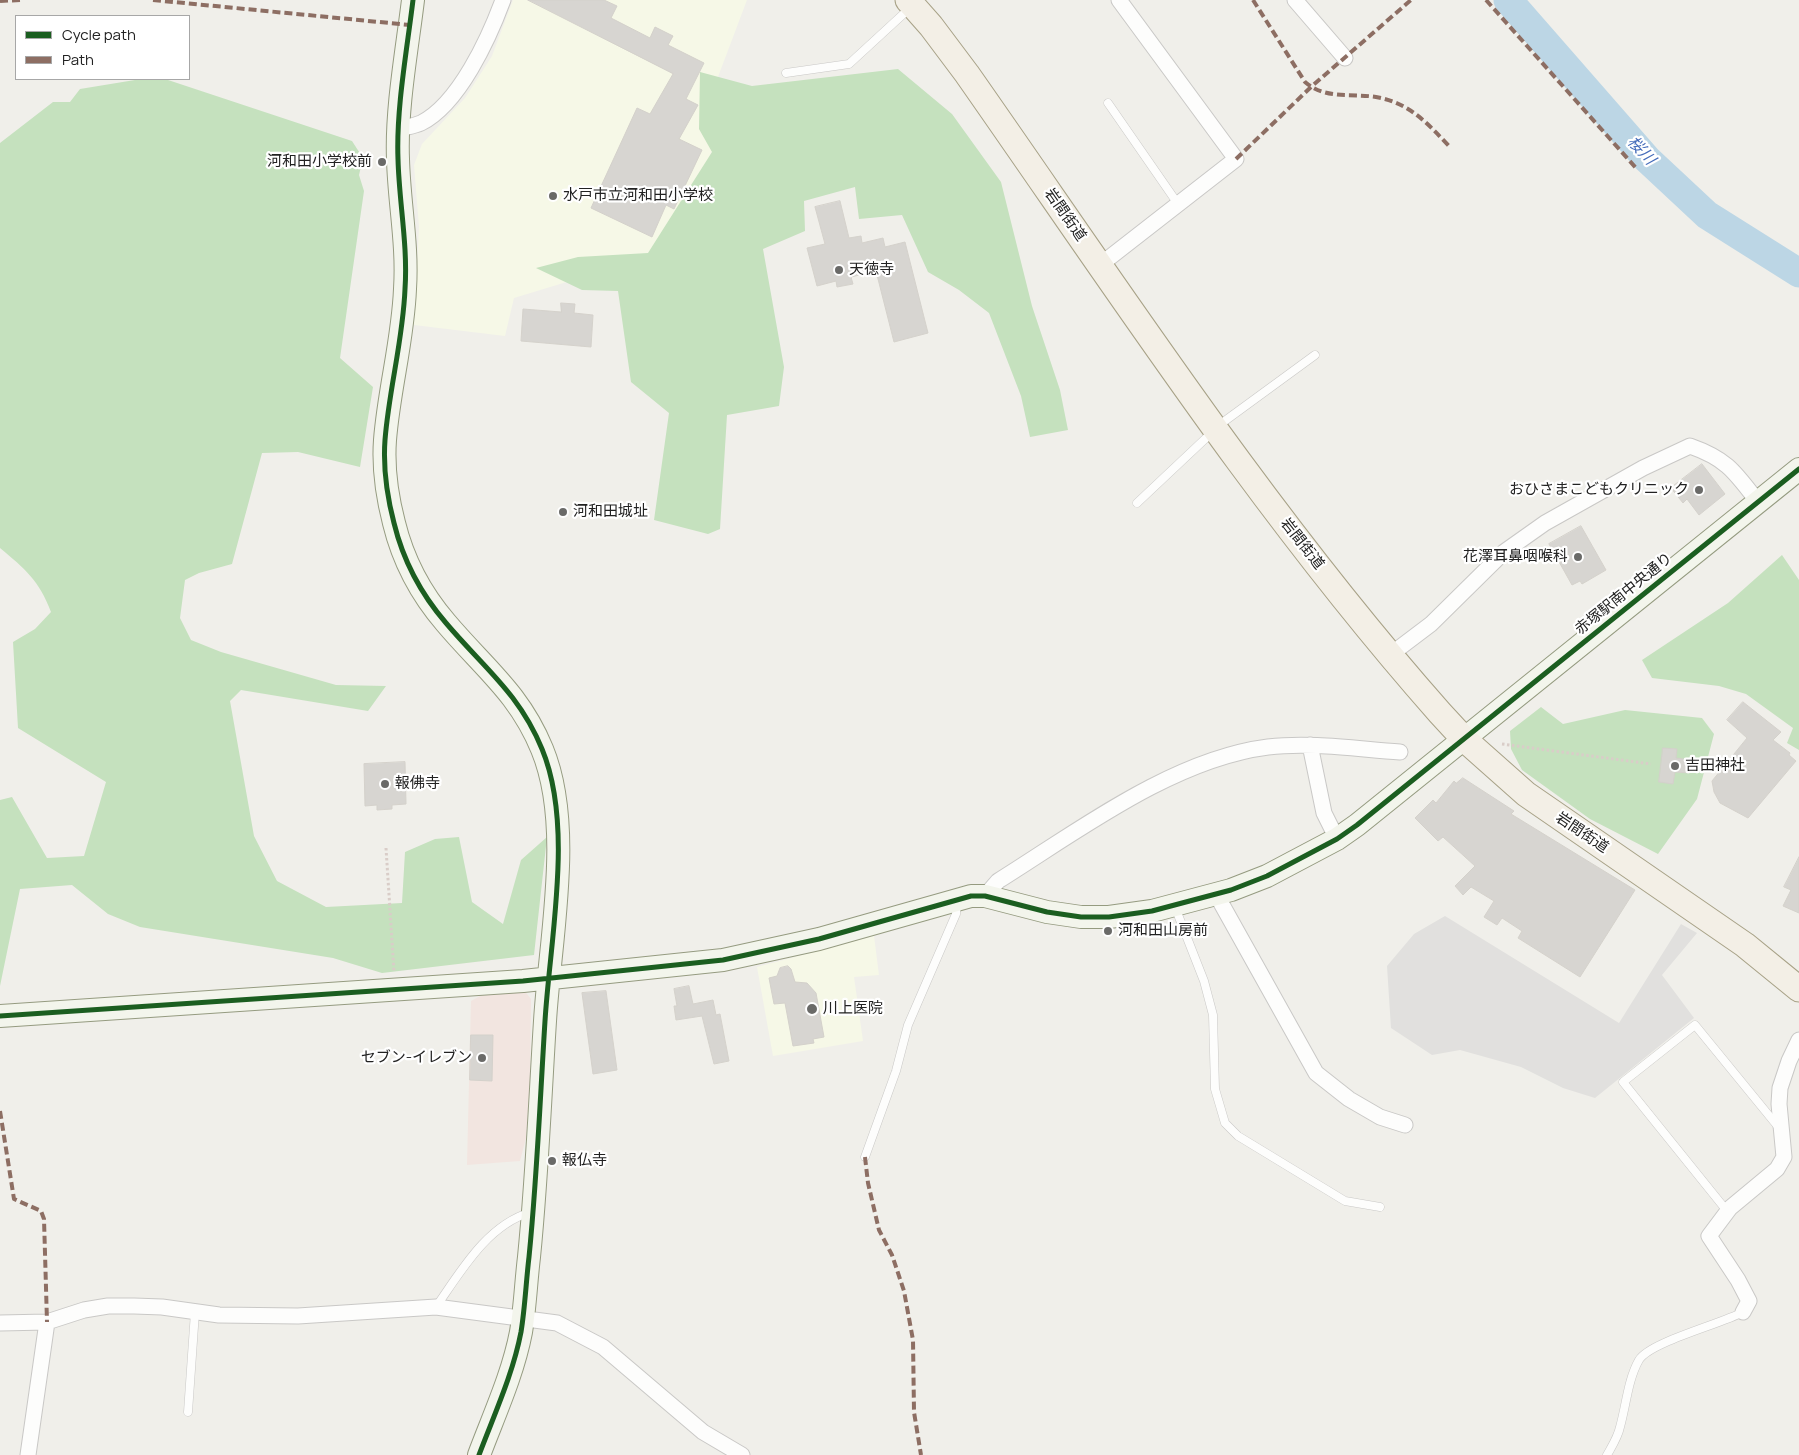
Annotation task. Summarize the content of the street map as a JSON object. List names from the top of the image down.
{
  "streets": {
    "main road": ["岩間街道"],
    "street": ["赤塚駅南中央通り"]
  },
  "crossings": [
    ["岩間街道", "赤塚駅南中央通り"]
  ],
  "water": ["桜川"],
  "places": [
    "河和田小学校前",
    "水戸市立河和田小学校",
    "天徳寺",
    "おひさまこどもクリニック",
    "河和田城址",
    "花澤耳鼻咽喉科",
    "吉田神社",
    "報佛寺",
    "河和田山房前",
    "川上医院",
    "セブン-イレブン",
    "報仏寺"
  ],
  "legend": ["Cycle path", "Path"]
}
